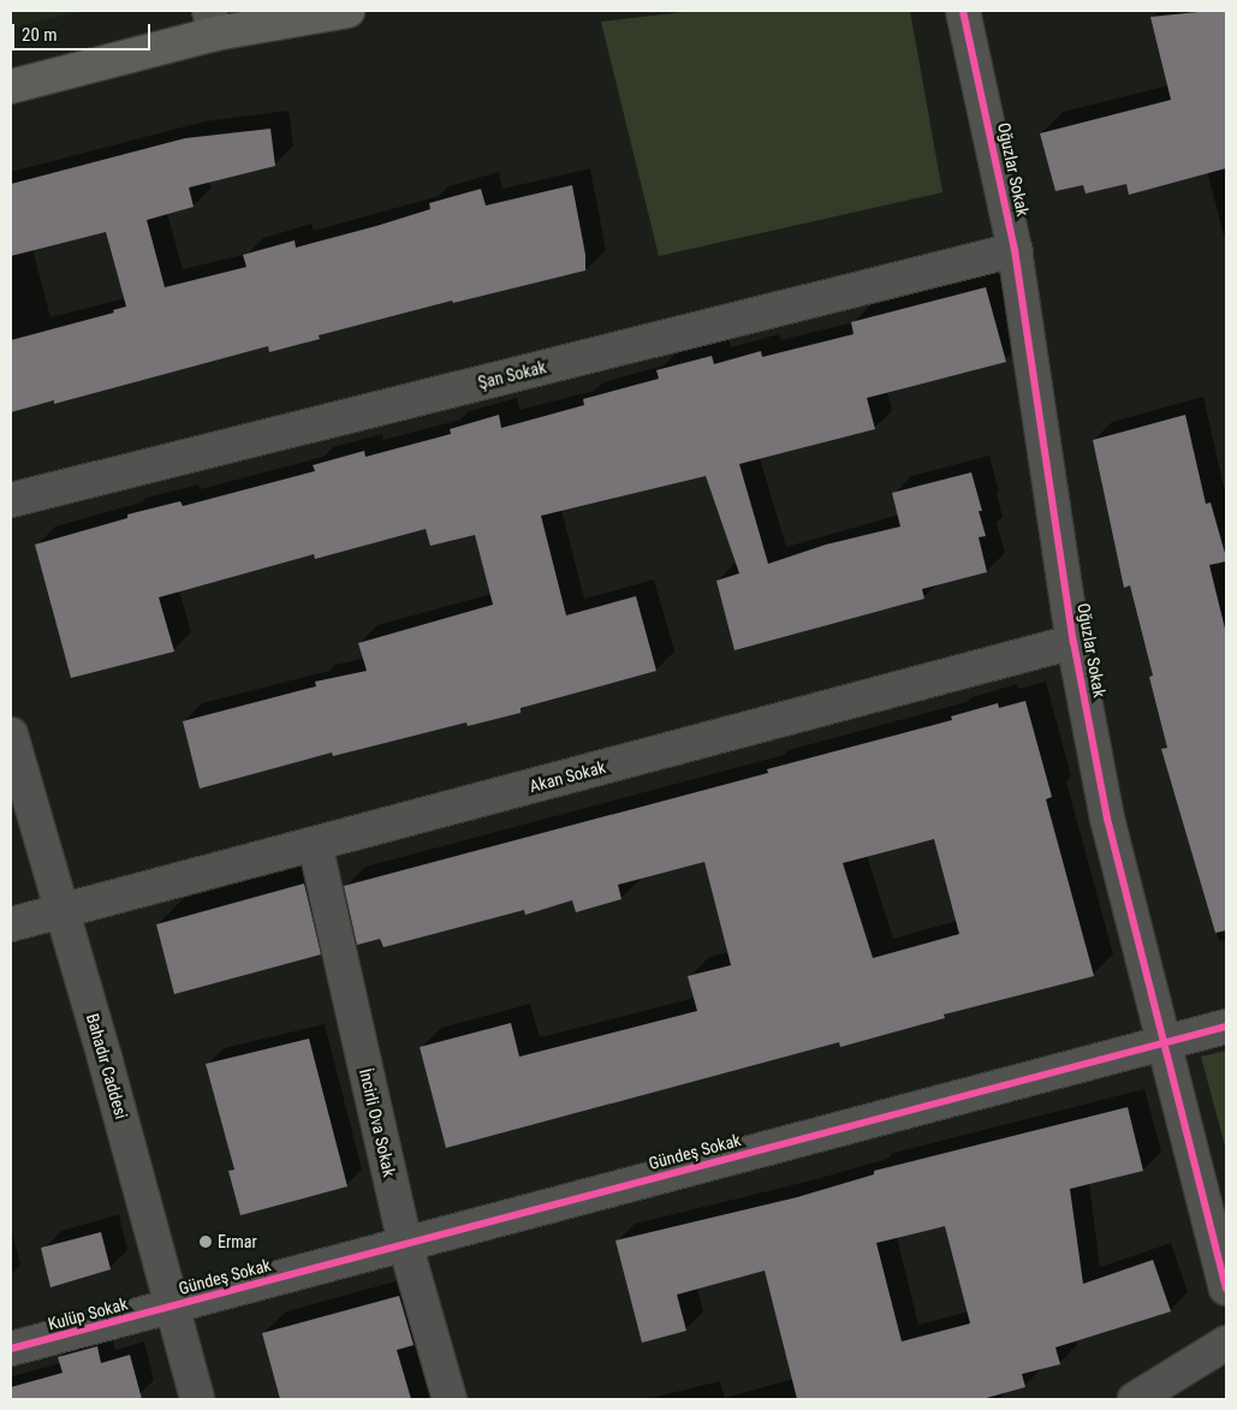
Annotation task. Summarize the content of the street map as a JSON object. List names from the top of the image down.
{
  "streets": {
    "street": [
      "Oğuzlar Sokak",
      "Şan Sokak",
      "Akan Sokak",
      "Bahadır Caddesi",
      "İncirli Ova Sokak",
      "Gündeş Sokak",
      "Kulüp Sokak"
    ]
  },
  "crossings": [
    ["Oğuzlar Sokak", "Şan Sokak"],
    ["Oğuzlar Sokak", "Akan Sokak"],
    ["Oğuzlar Sokak", "Gündeş Sokak"],
    ["Akan Sokak", "Bahadır Caddesi"],
    ["Akan Sokak", "İncirli Ova Sokak"],
    ["Bahadır Caddesi", "Gündeş Sokak"],
    ["Bahadır Caddesi", "Kulüp Sokak"],
    ["İncirli Ova Sokak", "Gündeş Sokak"],
    ["Gündeş Sokak", "Kulüp Sokak"]
  ],
  "places": ["Ermar"],
  "scale_bar": "20 m"
}
